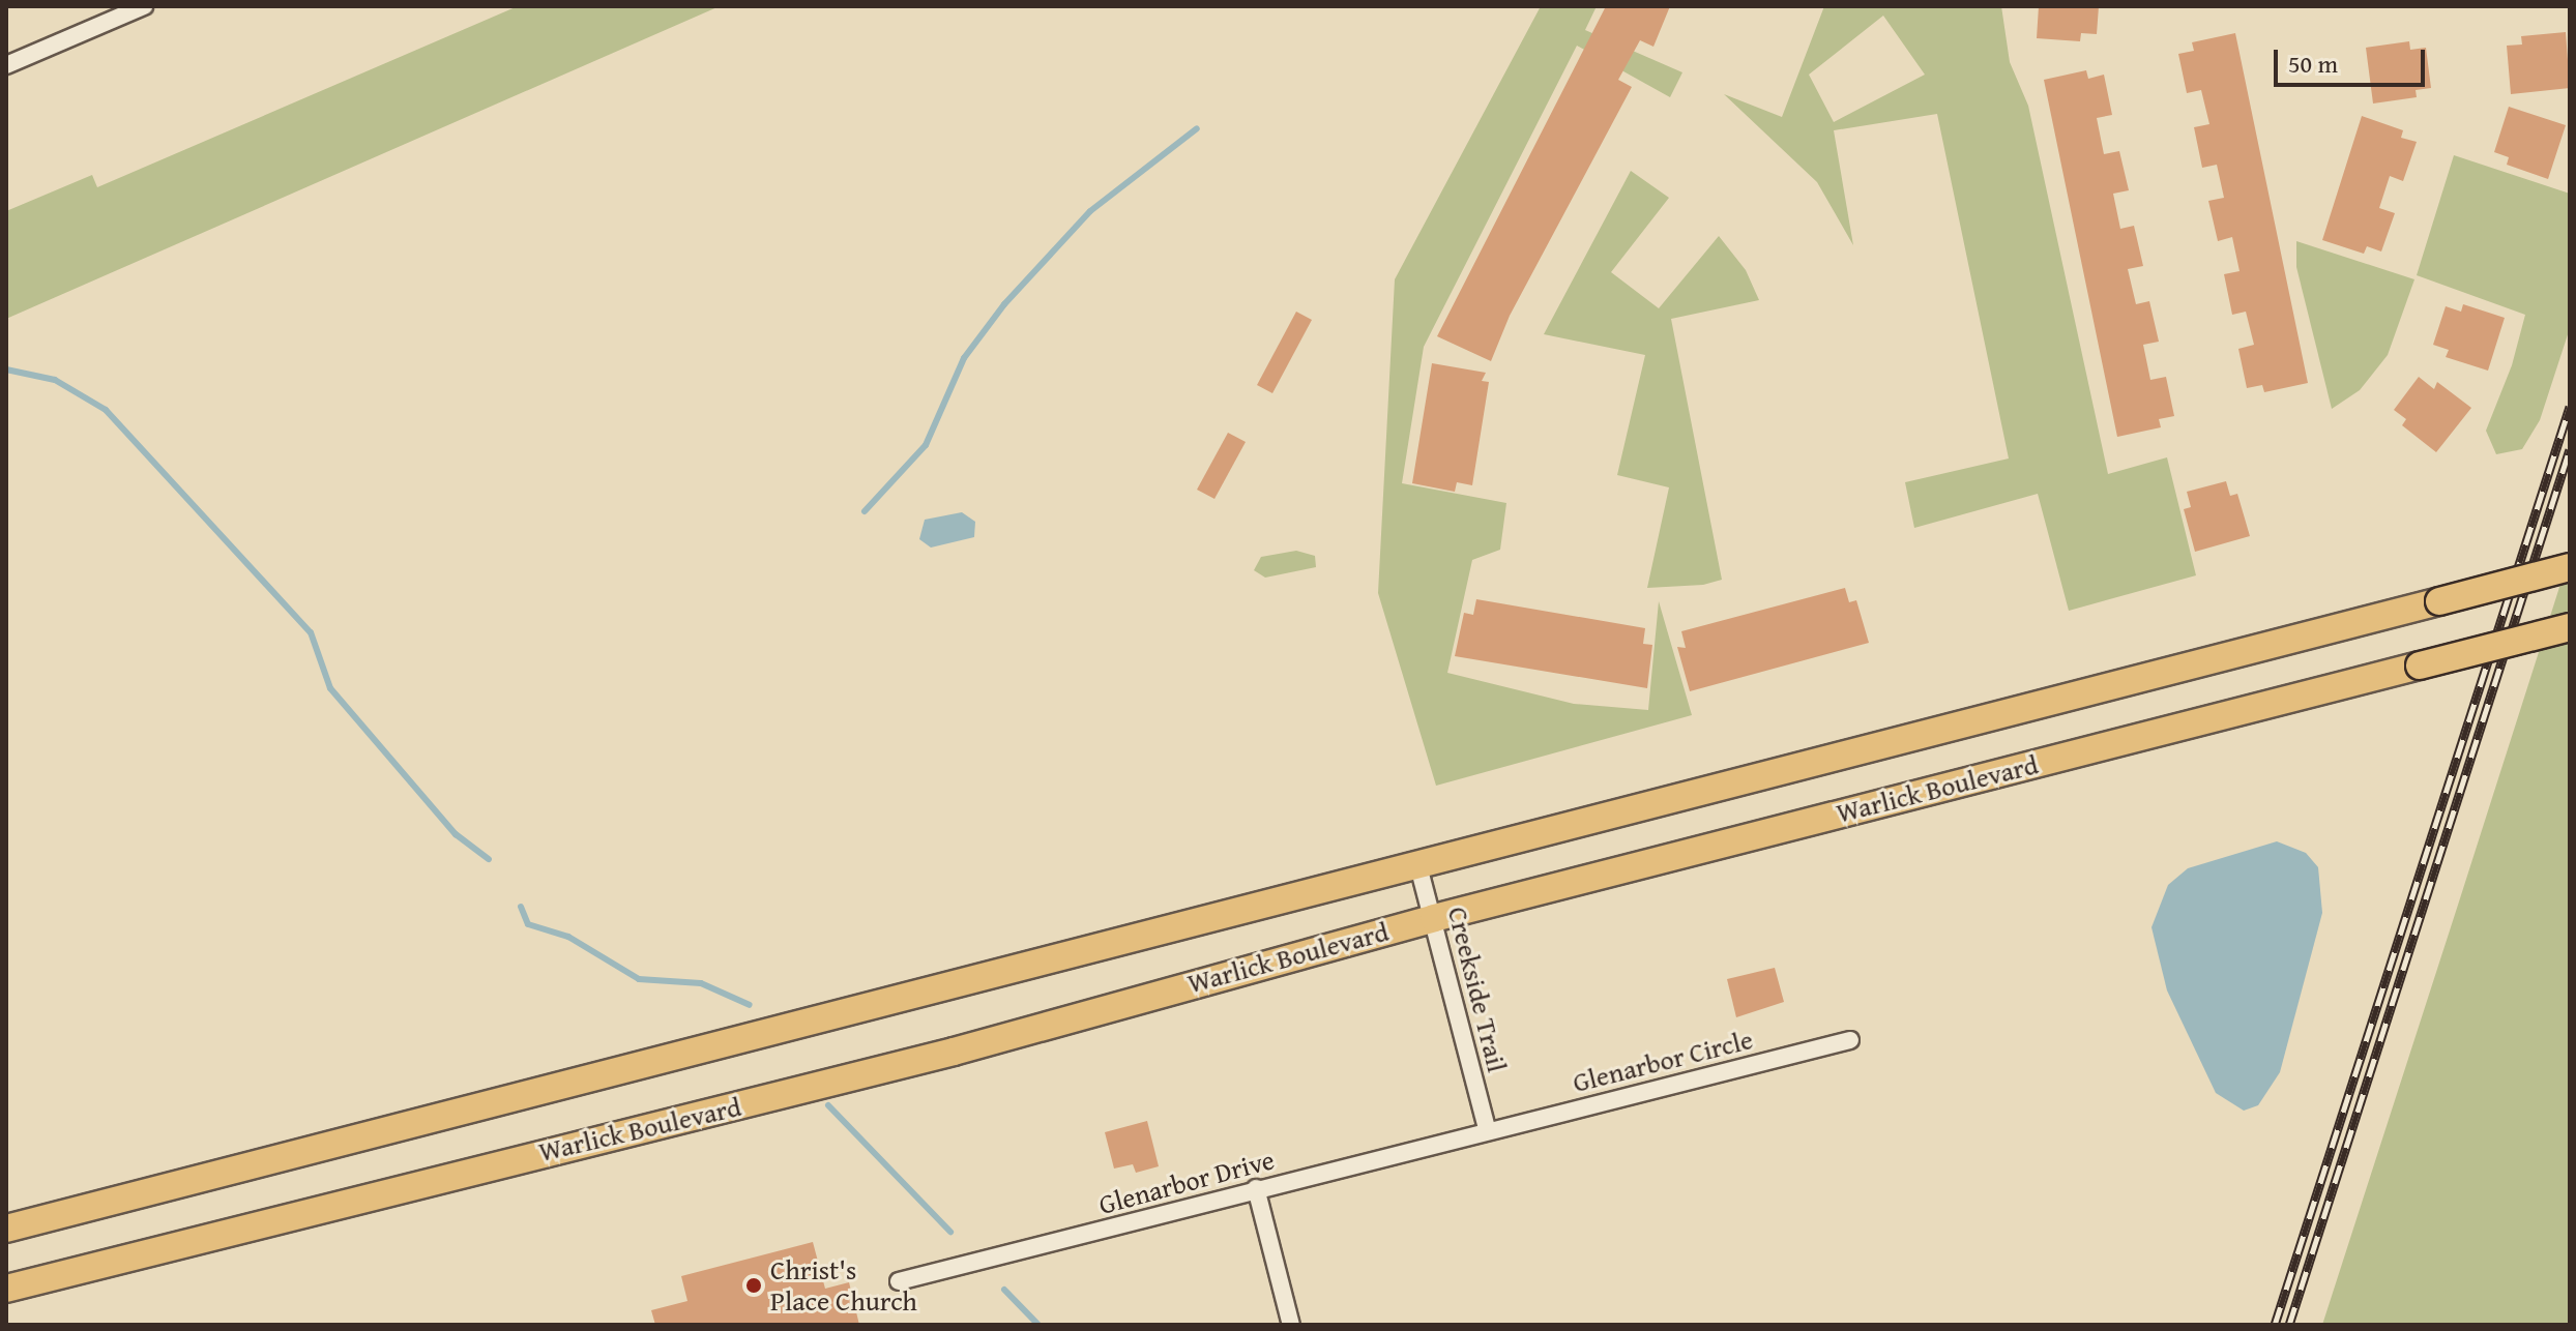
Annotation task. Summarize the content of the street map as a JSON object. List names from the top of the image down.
{
  "streets": {
    "main road": ["Warlick Boulevard"],
    "street": ["Creekside Trail", "Glenarbor Circle", "Glenarbor Drive"]
  },
  "crossings": [
    ["Warlick Boulevard", "Creekside Trail"],
    ["Creekside Trail", "Glenarbor Circle"],
    ["Creekside Trail", "Glenarbor Drive"],
    ["Glenarbor Circle", "Glenarbor Drive"]
  ],
  "places": ["Christ's Place Church"],
  "scale_bar": "50 m"
}
